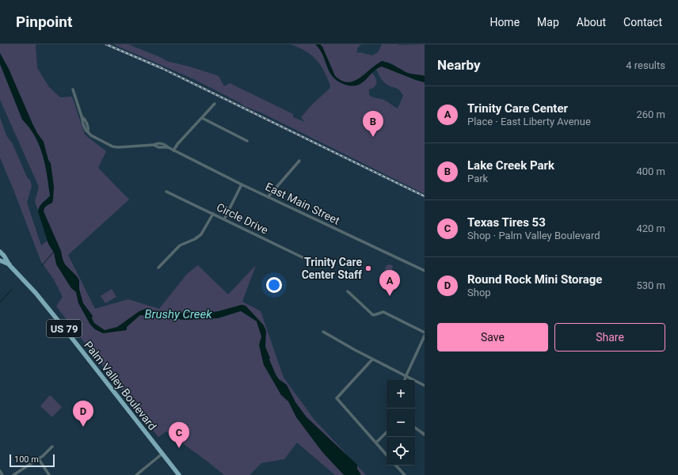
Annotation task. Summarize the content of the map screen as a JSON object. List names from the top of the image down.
{
  "streets": {
    "highway": ["US 79", "Palm Valley Boulevard"],
    "street": ["East Main Street", "Circle Drive"]
  },
  "water": ["Brushy Creek"],
  "places": ["Trinity Care Center Staff"],
  "scale_bar": "100 m",
  "page": {
    "header": "Pinpoint",
    "nav": [
      "Home",
      "Map",
      "About",
      "Contact"
    ],
    "heading": ["Nearby", "4 results"],
    "list": [
      {
        "mark": "A",
        "name": "Trinity Care Center",
        "note": "Place · East Liberty Avenue",
        "value": "260 m"
      },
      {
        "mark": "B",
        "name": "Lake Creek Park",
        "note": "Park",
        "value": "400 m"
      },
      {
        "mark": "C",
        "name": "Texas Tires 53",
        "note": "Shop · Palm Valley Boulevard",
        "value": "420 m"
      },
      {
        "mark": "D",
        "name": "Round Rock Mini Storage",
        "note": "Shop",
        "value": "530 m"
      }
    ],
    "pins": [
      "B",
      "A",
      "D",
      "C"
    ],
    "buttons": ["Save", "Share"],
    "map_buttons": ["+", "−"],
    "scale": "100 m"
  }
}
